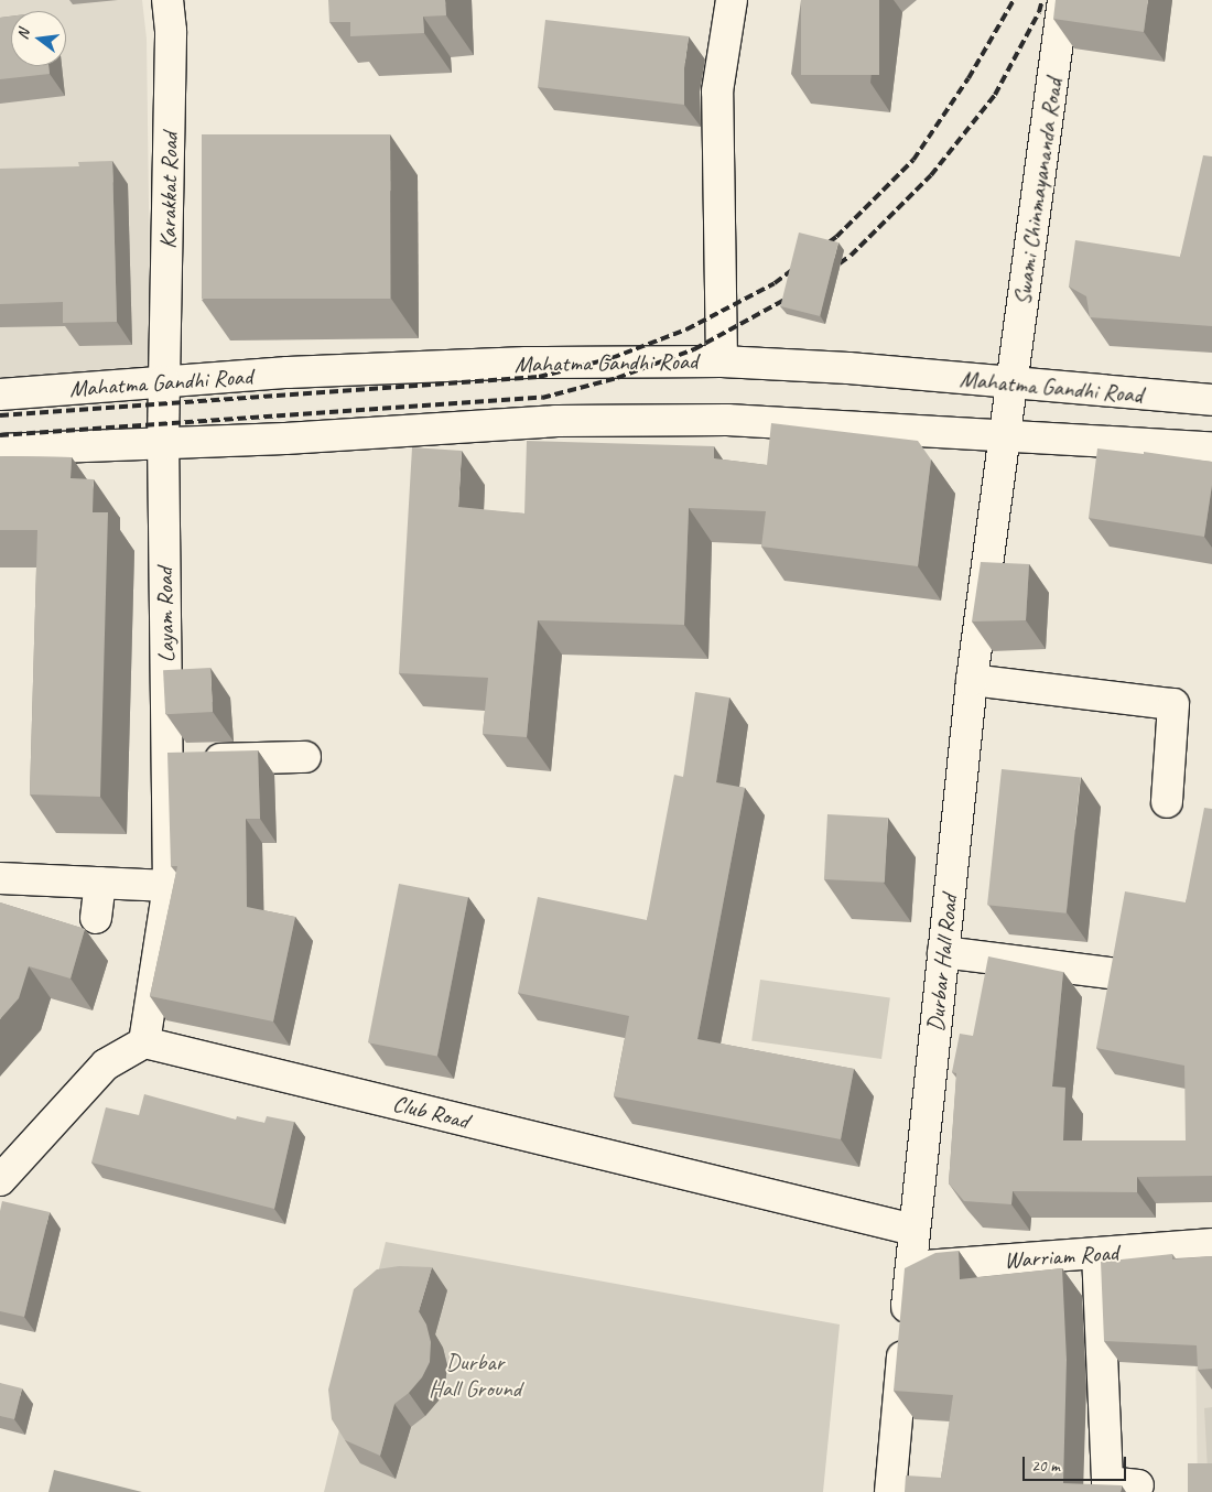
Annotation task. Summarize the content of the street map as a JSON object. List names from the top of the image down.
{
  "streets": {
    "main road": [
      "Karakkat Road",
      "Swami Chinmayananda Road",
      "Mahatma Gandhi Road",
      "Layam Road",
      "Durbar Hall Road",
      "Club Road",
      "Warriam Road"
    ]
  },
  "crossings": [
    ["Karakkat Road", "Mahatma Gandhi Road"],
    ["Karakkat Road", "Layam Road"],
    ["Swami Chinmayananda Road", "Mahatma Gandhi Road"],
    ["Swami Chinmayananda Road", "Durbar Hall Road"],
    ["Mahatma Gandhi Road", "Layam Road"],
    ["Mahatma Gandhi Road", "Durbar Hall Road"],
    ["Layam Road", "Club Road"],
    ["Durbar Hall Road", "Club Road"],
    ["Durbar Hall Road", "Warriam Road"]
  ],
  "parks": ["Durbar Hall Ground"],
  "scale_bar": "20 m",
  "north": "left"
}
